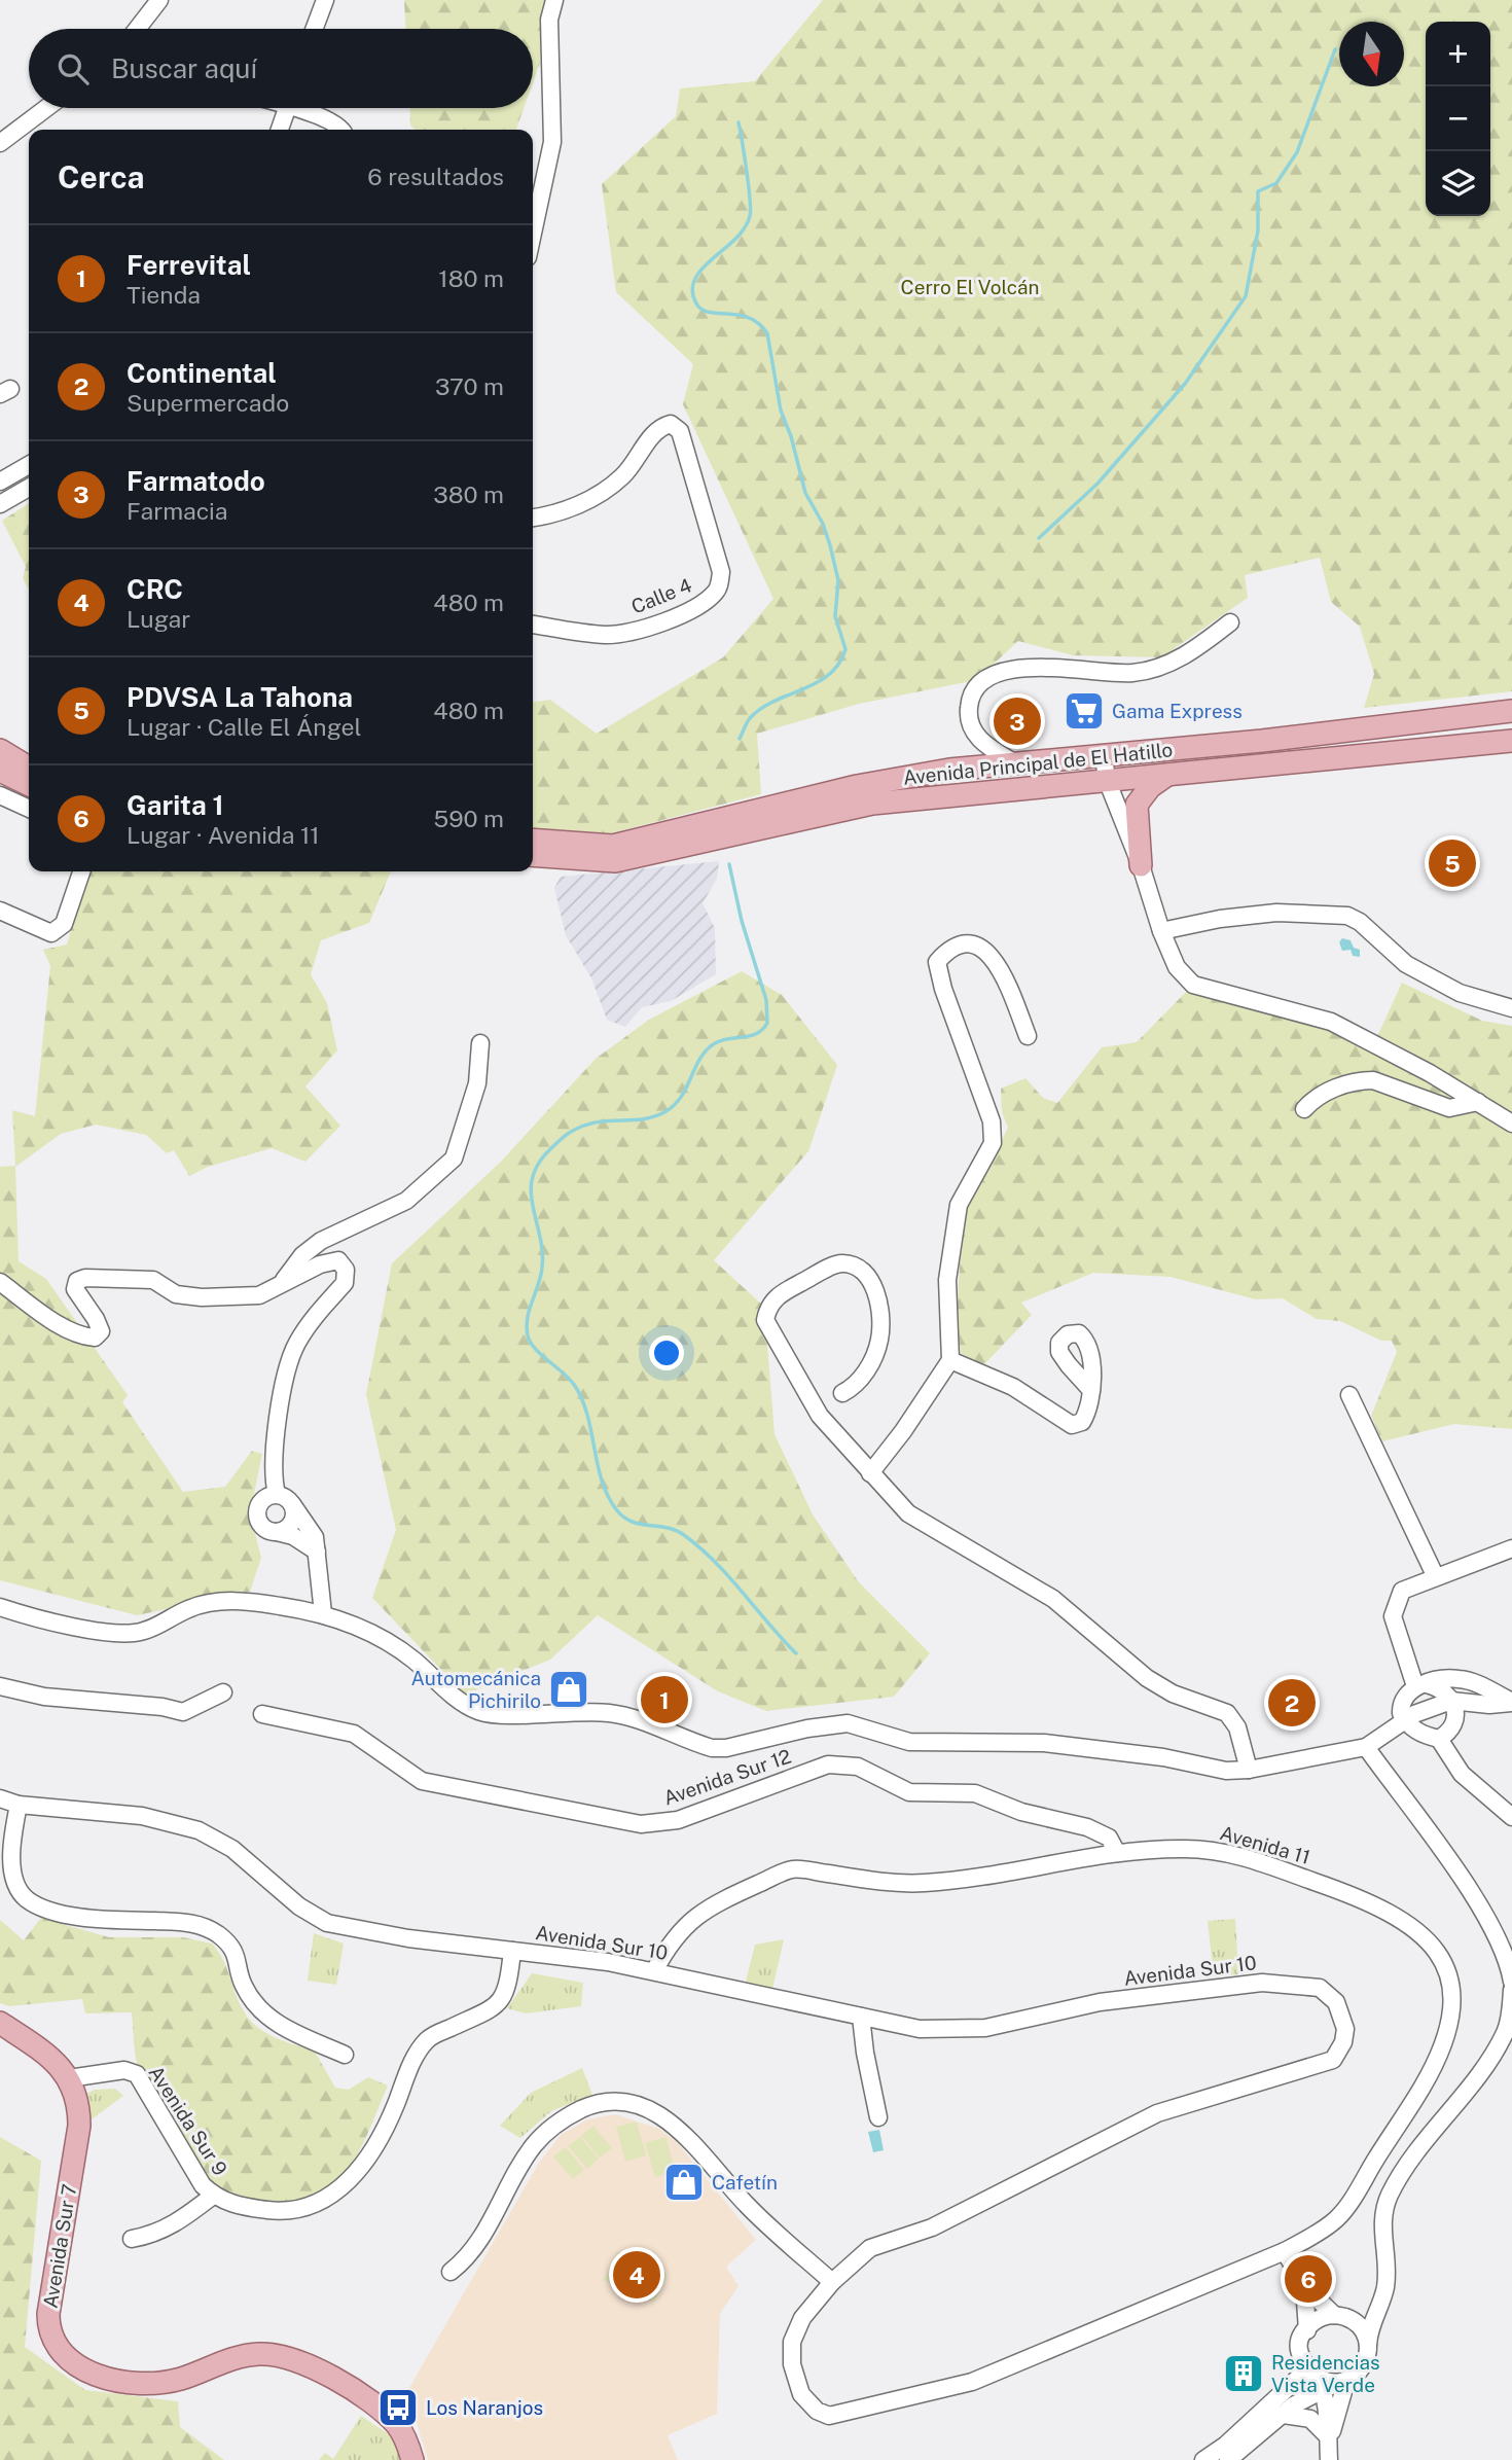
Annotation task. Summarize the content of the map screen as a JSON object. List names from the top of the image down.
{
  "streets": {
    "main road": ["Avenida Principal de El Hatillo", "Avenida Sur 7"],
    "street": [
      "Calle 4",
      "Avenida Sur 12",
      "Avenida 11",
      "Avenida Sur 10",
      "Avenida Sur 9"
    ]
  },
  "crossings": [
    ["Avenida Sur 12", "Avenida 11"],
    ["Avenida 11", "Avenida Sur 10"],
    ["Avenida Sur 10", "Avenida Sur 9"],
    ["Avenida Sur 9", "Avenida Sur 7"]
  ],
  "parks": ["Cerro El Volcán"],
  "places": {
    "supermarket": ["Gama Express"],
    "shop": ["Automecánica Pichirilo", "Cafetín"],
    "building": ["Residencias Vista Verde"],
    "bus stop": ["Los Naranjos"]
  },
  "north": "bottom",
  "page": {
    "map_buttons": ["+", "−"],
    "search": "Buscar aquí",
    "heading": ["Cerca", "6 resultados"],
    "list": [
      {
        "mark": "1",
        "name": "Ferrevital",
        "note": "Tienda",
        "value": "180 m"
      },
      {
        "mark": "2",
        "name": "Continental",
        "note": "Supermercado",
        "value": "370 m"
      },
      {
        "mark": "3",
        "name": "Farmatodo",
        "note": "Farmacia",
        "value": "380 m"
      },
      {
        "mark": "4",
        "name": "CRC",
        "note": "Lugar",
        "value": "480 m"
      },
      {
        "mark": "5",
        "name": "PDVSA La Tahona",
        "note": "Lugar · Calle El Ángel",
        "value": "480 m"
      },
      {
        "mark": "6",
        "name": "Garita 1",
        "note": "Lugar · Avenida 11",
        "value": "590 m"
      }
    ],
    "pins": [
      "3",
      "5",
      "1",
      "2",
      "4",
      "6"
    ]
  }
}
